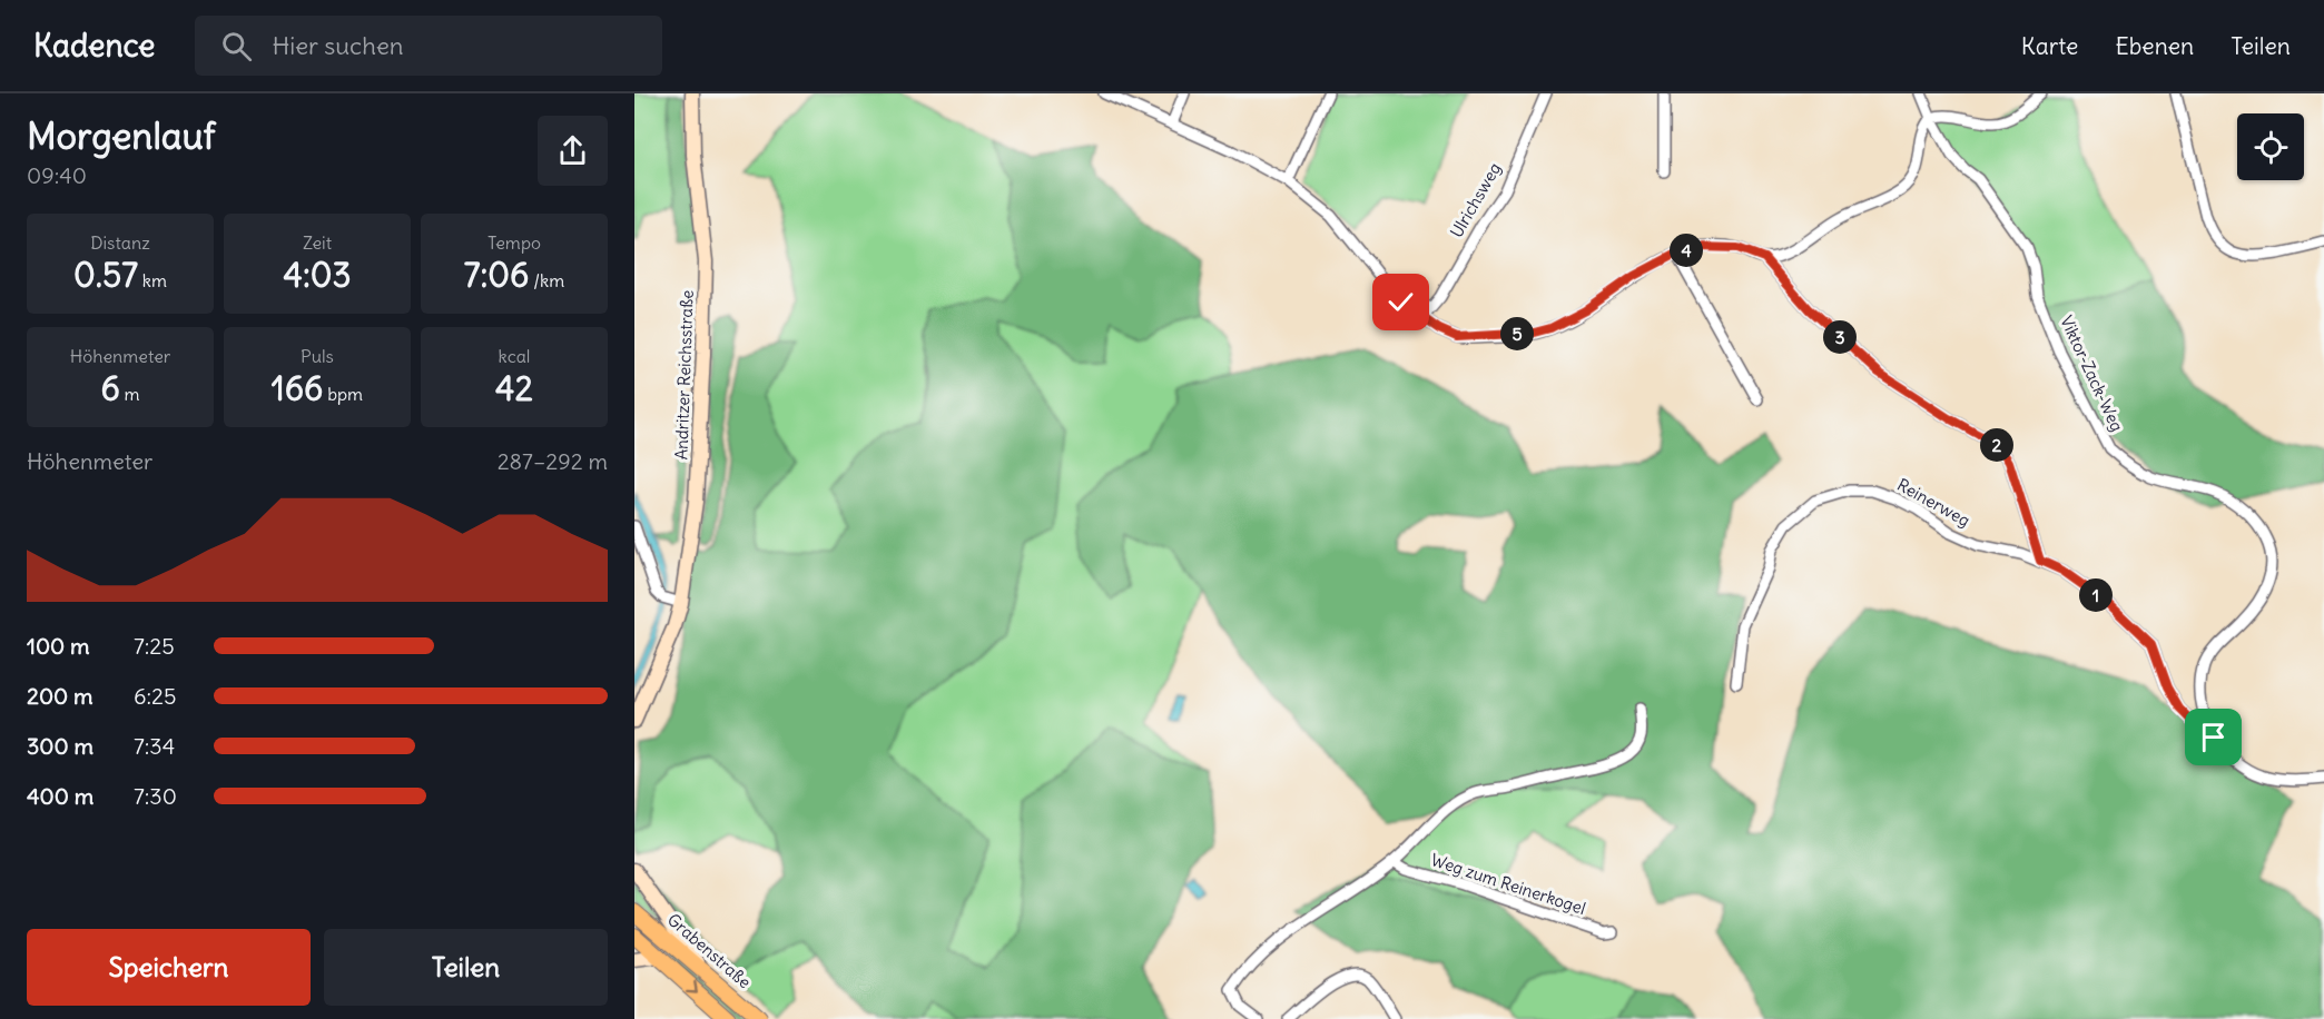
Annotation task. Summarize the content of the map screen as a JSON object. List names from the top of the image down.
{
  "streets": {
    "main road": ["Andritzer Reichsstraße", "Grabenstraße"],
    "street": [
      "Ulrichsweg",
      "Viktor-Zack-Weg",
      "Reinerweg",
      "Weg zum Reinerkogel"
    ]
  },
  "crossings": [
    ["Viktor-Zack-Weg", "Reinerweg"]
  ],
  "page": {
    "header": "Kadence",
    "search": "Hier suchen",
    "nav": ["Karte", "Ebenen", "Teilen"],
    "heading": ["Morgenlauf", "09:40"],
    "stats": [
      ["Distanz", "0.57 km"],
      ["Zeit", "4:03"],
      ["Tempo", "7:06 /km"],
      ["Höhenmeter", "6 m"],
      ["Puls", "166 bpm"],
      ["kcal", "42"]
    ],
    "pins": [
      "4",
      "5",
      "3",
      "2",
      "1"
    ],
    "chart": ["Höhenmeter", "287–292 m"],
    "list": [
      {
        "name": "100 m",
        "note": "7:25"
      },
      {
        "name": "200 m",
        "note": "6:25"
      },
      {
        "name": "300 m",
        "note": "7:34"
      },
      {
        "name": "400 m",
        "note": "7:30"
      }
    ],
    "buttons": ["Speichern", "Teilen"]
  }
}
